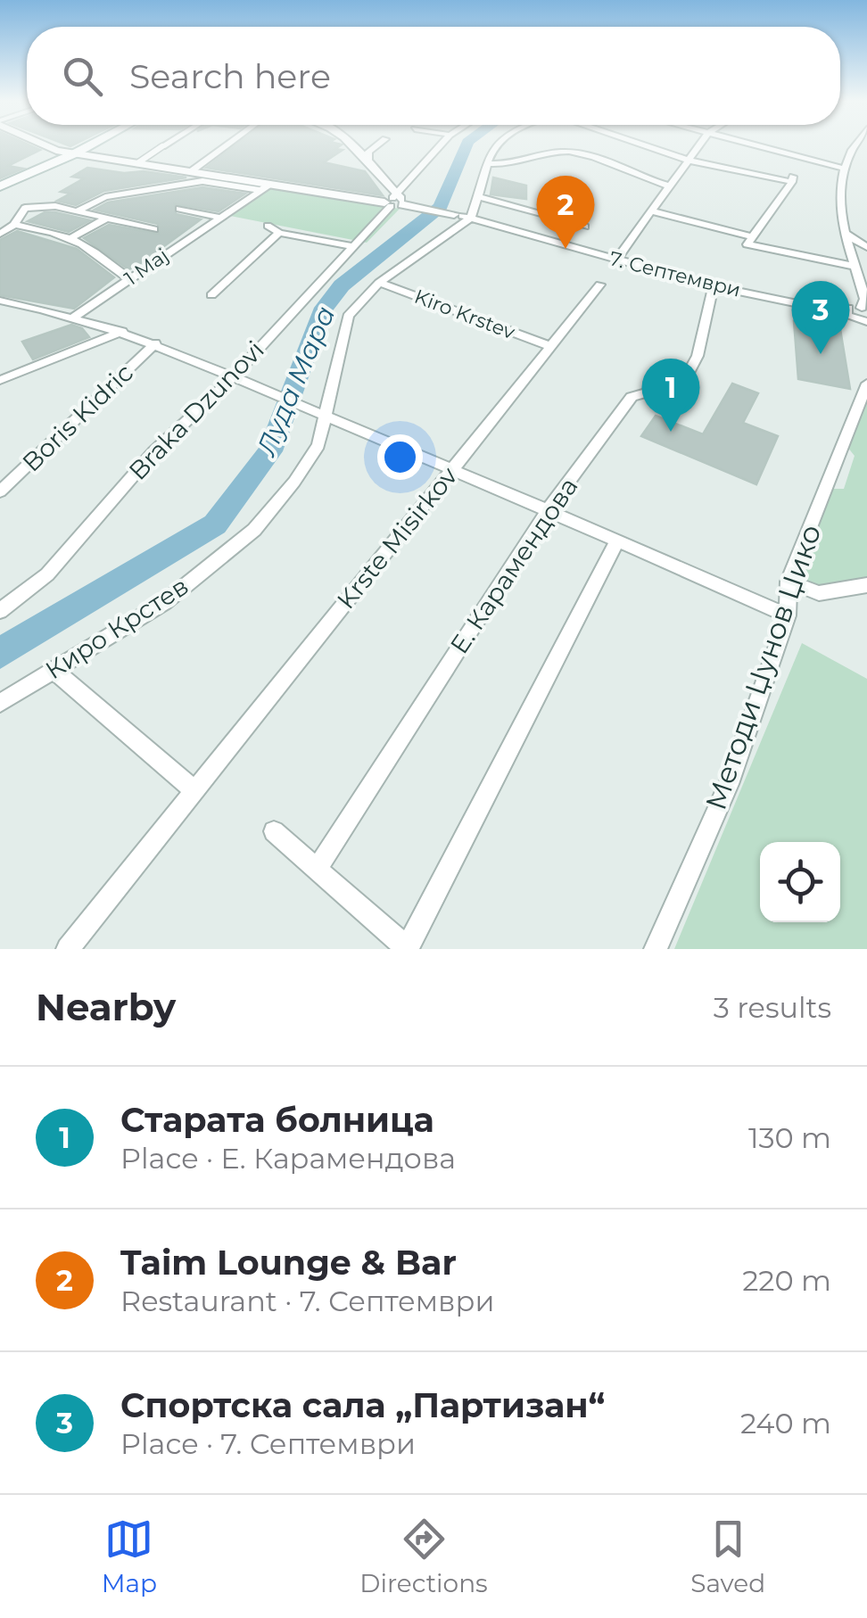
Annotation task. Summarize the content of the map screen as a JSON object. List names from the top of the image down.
{
  "streets": {
    "street": [
      "1 Maj",
      "7. Септември",
      "Kiro Krstev",
      "Braka Dzunovi",
      "Boris Kidric",
      "Krste Misirkov",
      "Е. Карамендова",
      "Киро Крстев",
      "Методи Џунов Џико"
    ]
  },
  "crossings": [
    ["1 Maj", "7. Септември"],
    ["7. Септември", "Braka Dzunovi"],
    ["7. Септември", "Е. Карамендова"],
    ["7. Септември", "Киро Крстев"],
    ["Kiro Krstev", "Krste Misirkov"],
    ["Kiro Krstev", "Киро Крстев"]
  ],
  "water": ["Луда Мара"],
  "page": {
    "search": "Search here",
    "pins": ["2", "3", "1"],
    "heading": ["Nearby", "3 results"],
    "list": [
      {
        "mark": "1",
        "name": "Старата болница",
        "note": "Place · Е. Карамендова",
        "value": "130 m"
      },
      {
        "mark": "2",
        "name": "Taim Lounge & Bar",
        "note": "Restaurant · 7. Септември",
        "value": "220 m"
      },
      {
        "mark": "3",
        "name": "Спортска сала „Партизан“",
        "note": "Place · 7. Септември",
        "value": "240 m"
      }
    ],
    "nav": ["Map", "Directions", "Saved"]
  }
}
